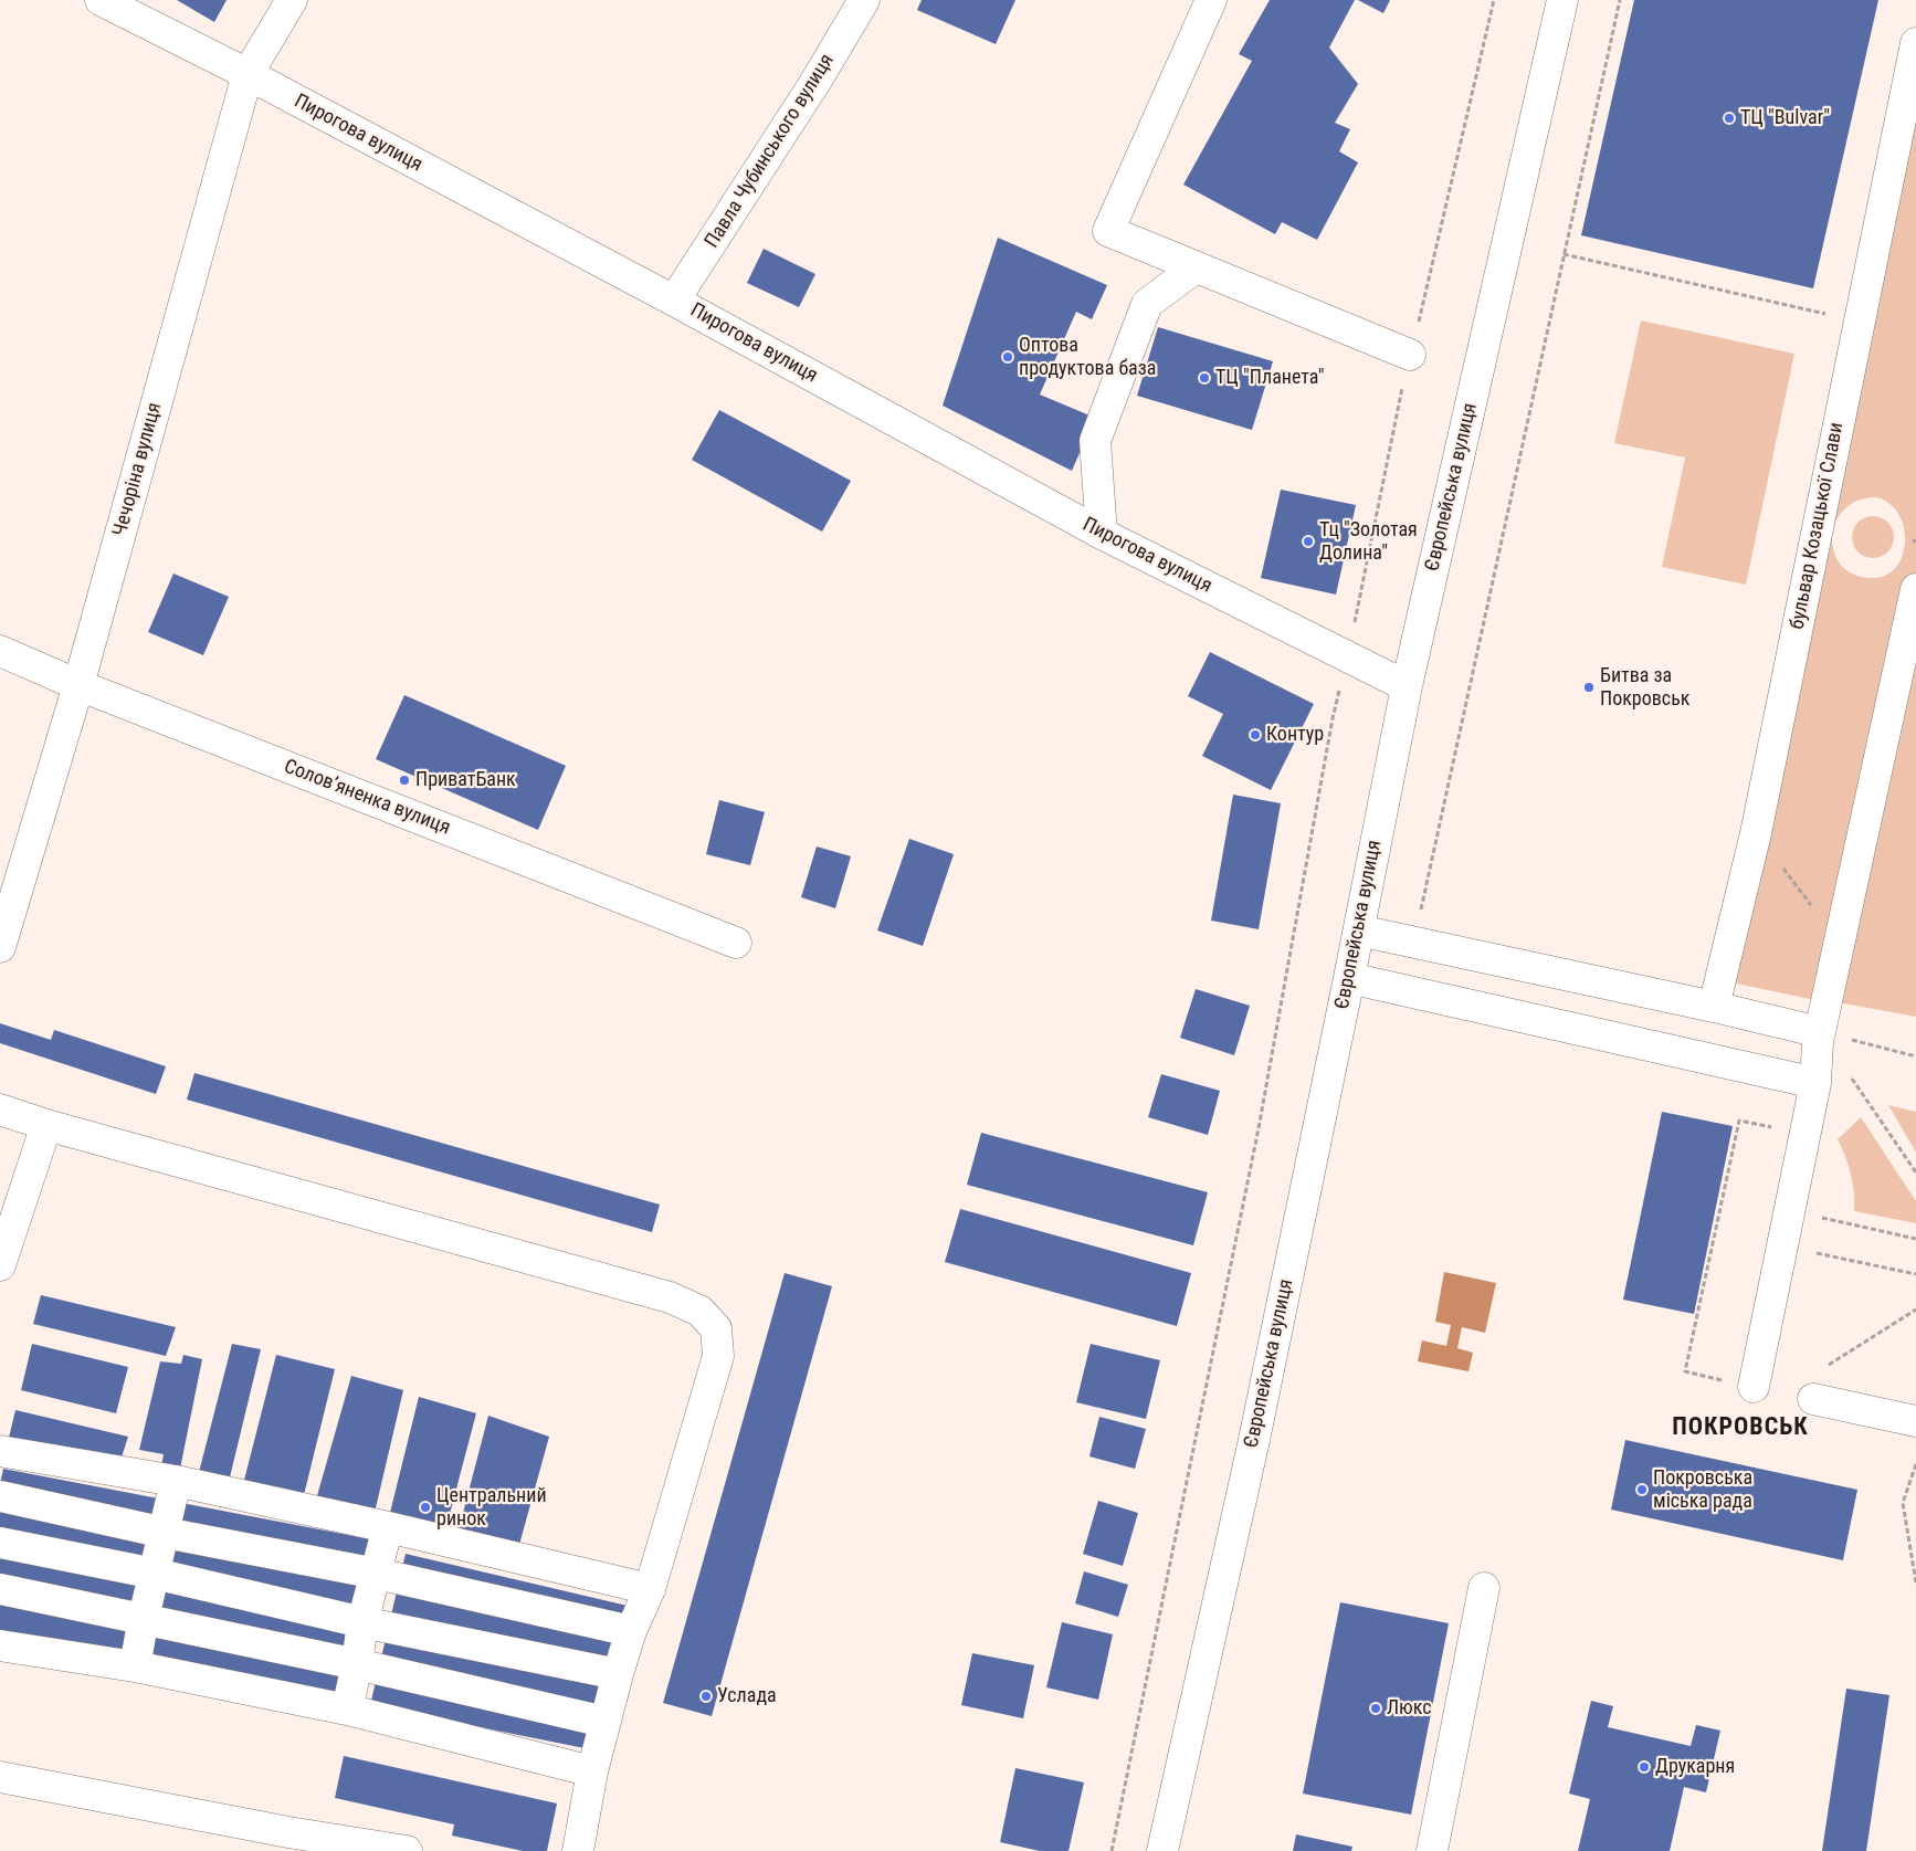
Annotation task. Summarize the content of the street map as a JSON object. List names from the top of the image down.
{
  "streets": {
    "street": [
      "Пирогова вулиця",
      "Павла Чубинського вулиця",
      "Чечоріна вулиця",
      "Європейська вулиця",
      "бульвар Козацької Слави",
      "Солов’яненка вулиця"
    ]
  },
  "crossings": [
    ["Пирогова вулиця", "Павла Чубинського вулиця"],
    ["Пирогова вулиця", "Чечоріна вулиця"],
    ["Пирогова вулиця", "Європейська вулиця"],
    ["Чечоріна вулиця", "Солов’яненка вулиця"]
  ],
  "districts": ["ПОКРОВСЬК"],
  "places": [
    "ТЦ \"Bulvar\"",
    "Оптова продуктова база",
    "ТЦ \"Планета\"",
    "Тц \"Золотая Долина\"",
    "Битва за Покровськ",
    "Контур",
    "ПриватБанк",
    "Покровська міська рада",
    "Центральний ринок",
    "Услада",
    "Люкс",
    "Друкарня"
  ]
}
